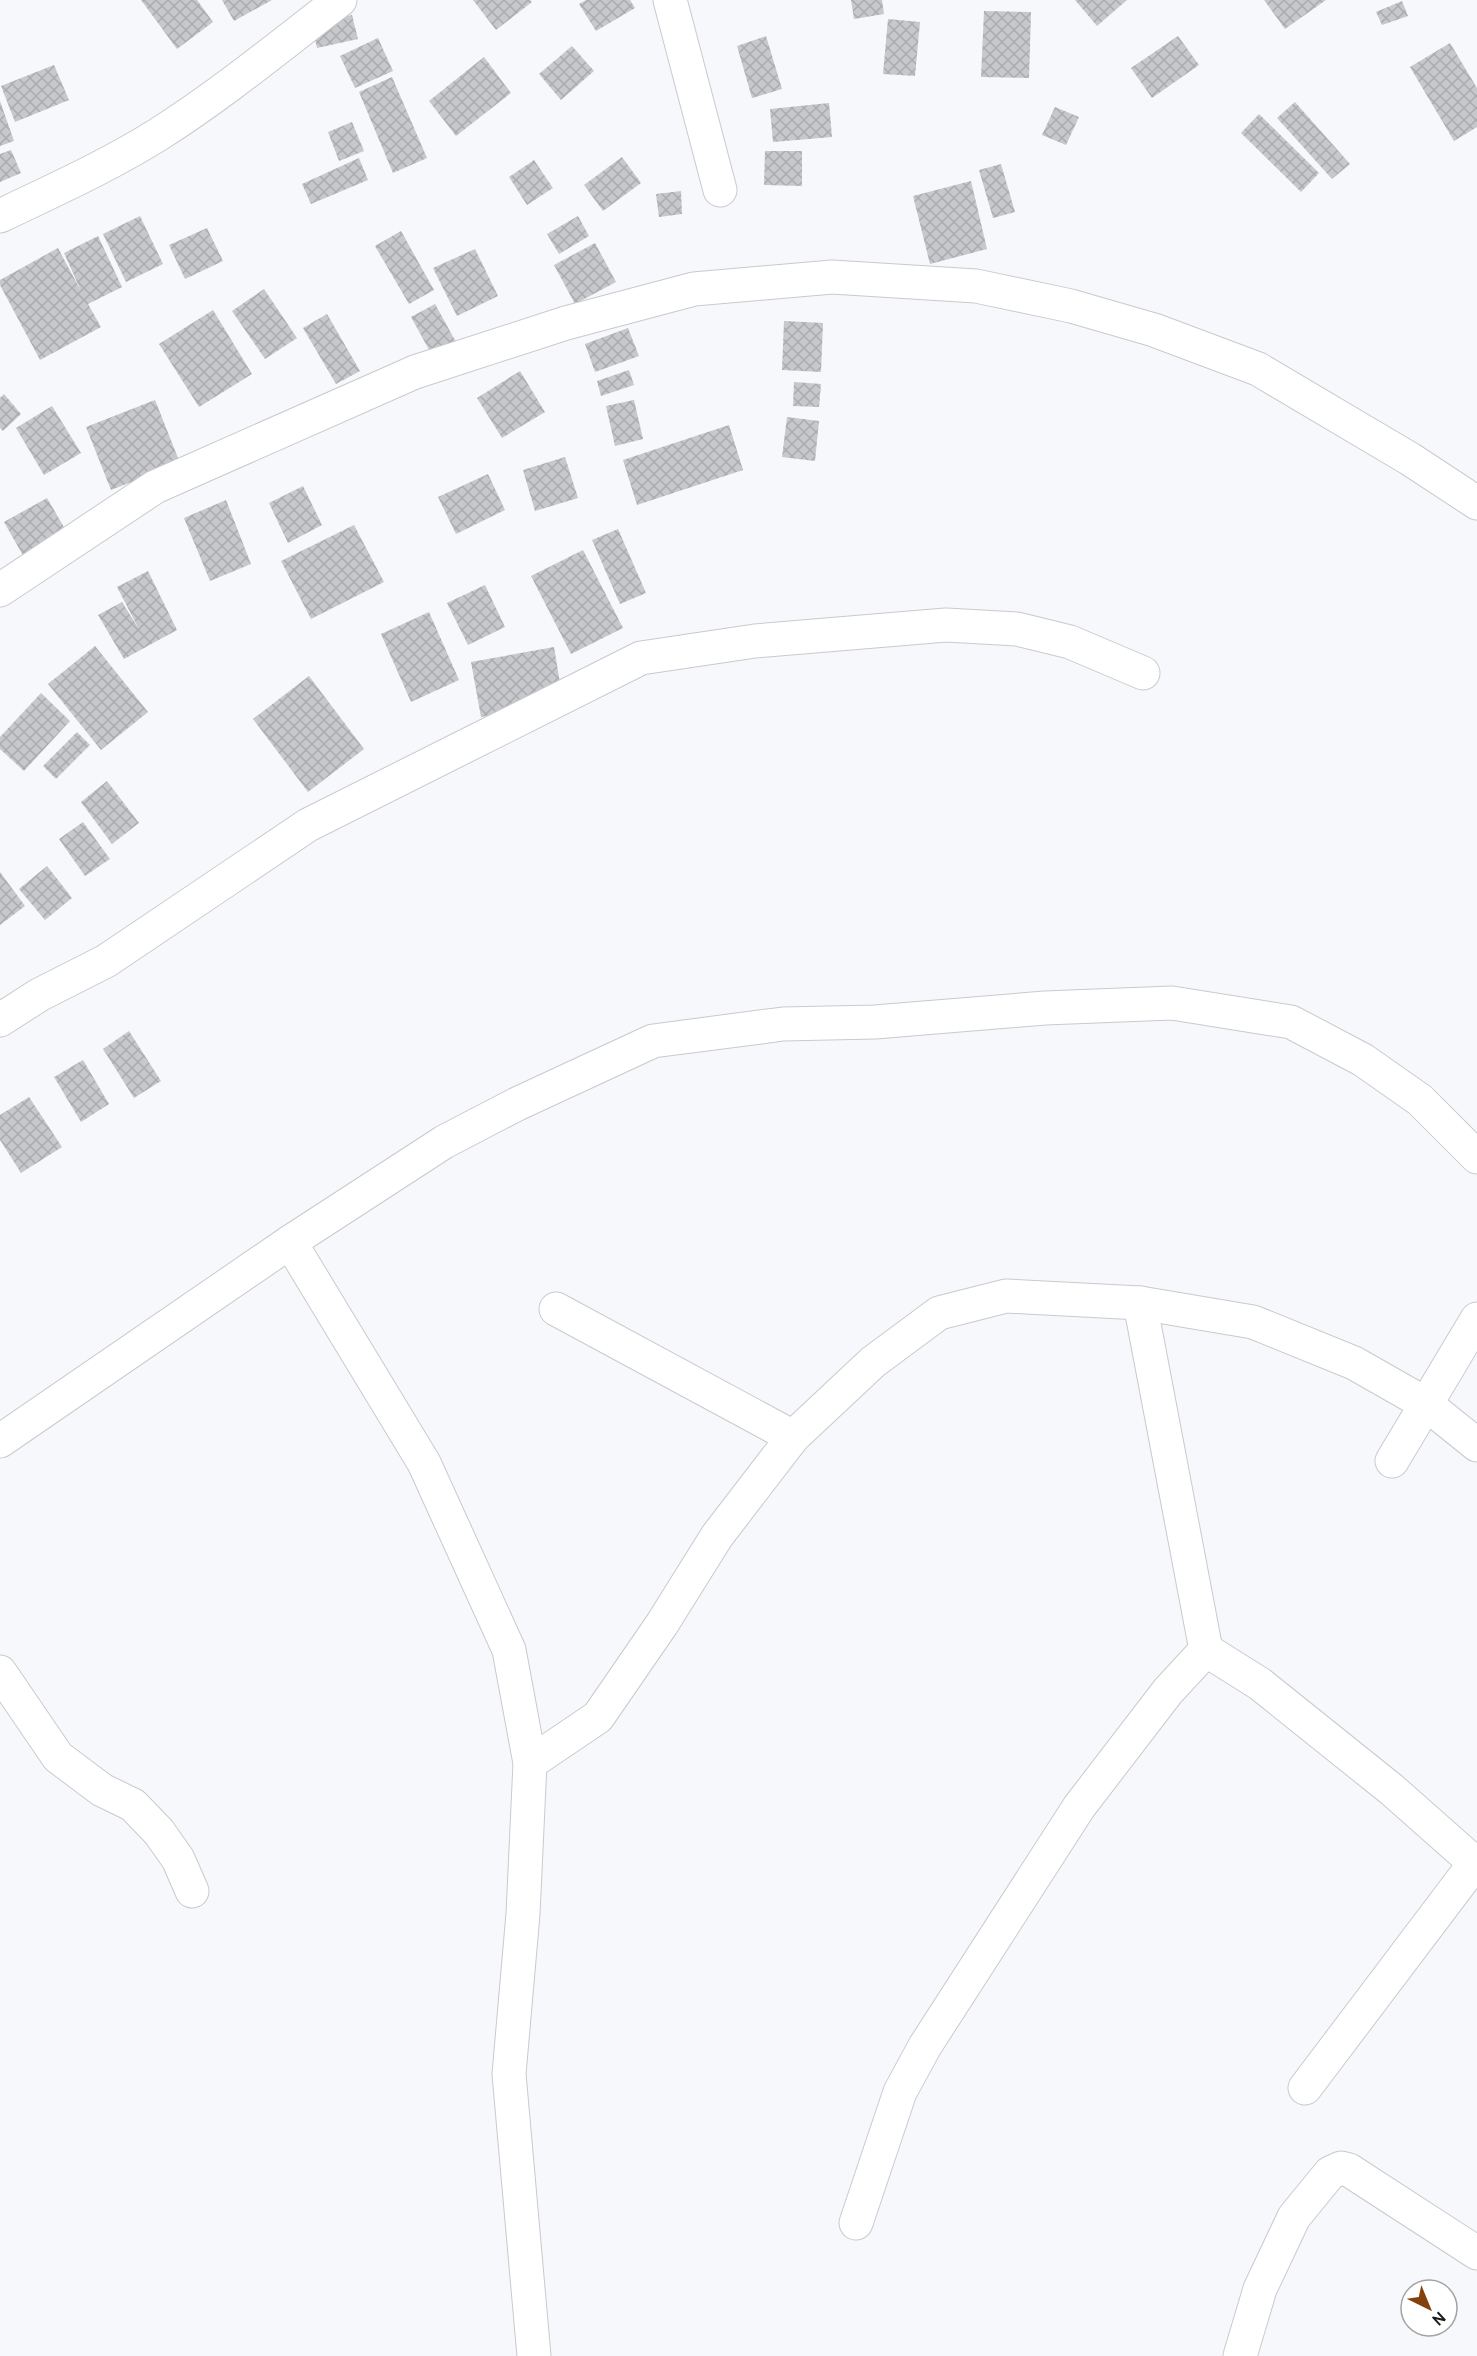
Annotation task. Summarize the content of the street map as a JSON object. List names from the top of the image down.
{
  "north": "bottom right"
}
